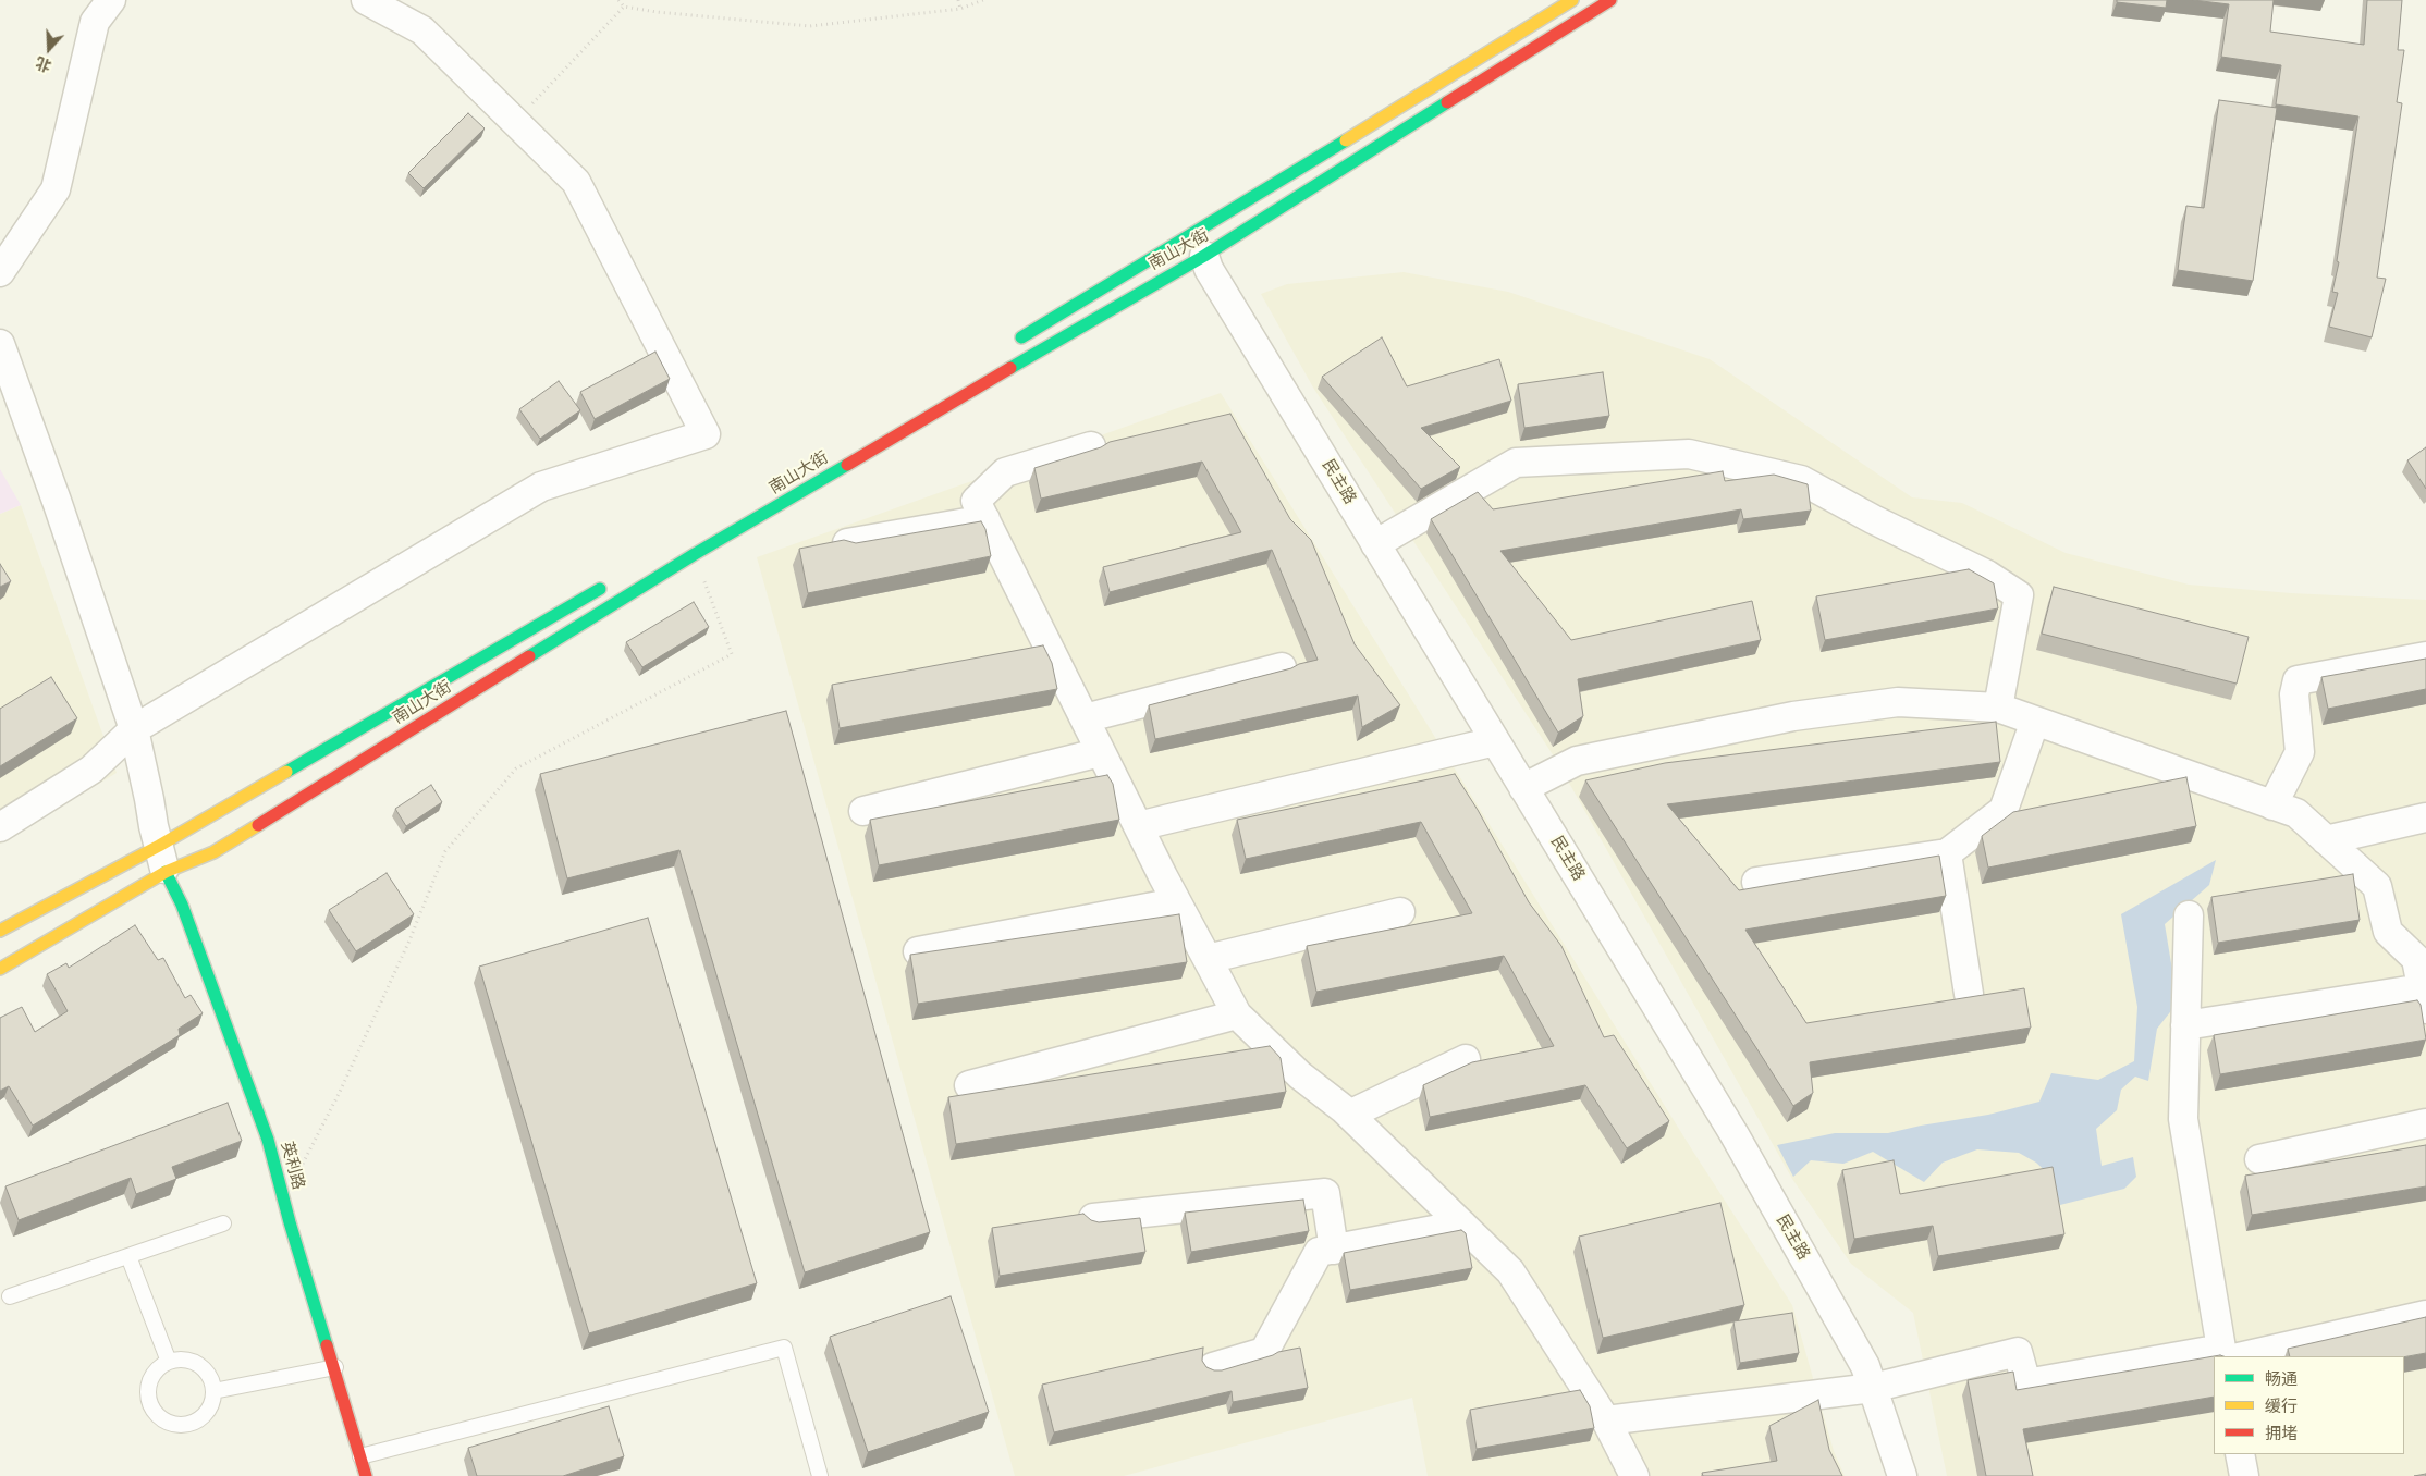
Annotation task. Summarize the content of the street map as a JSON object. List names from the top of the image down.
{
  "streets": {
    "street": ["南山大街", "民主路", "英利路"]
  },
  "crossings": [
    ["南山大街", "民主路"],
    ["南山大街", "英利路"]
  ],
  "legend": ["畅通", "缓行", "拥堵"],
  "north": "bottom"
}
